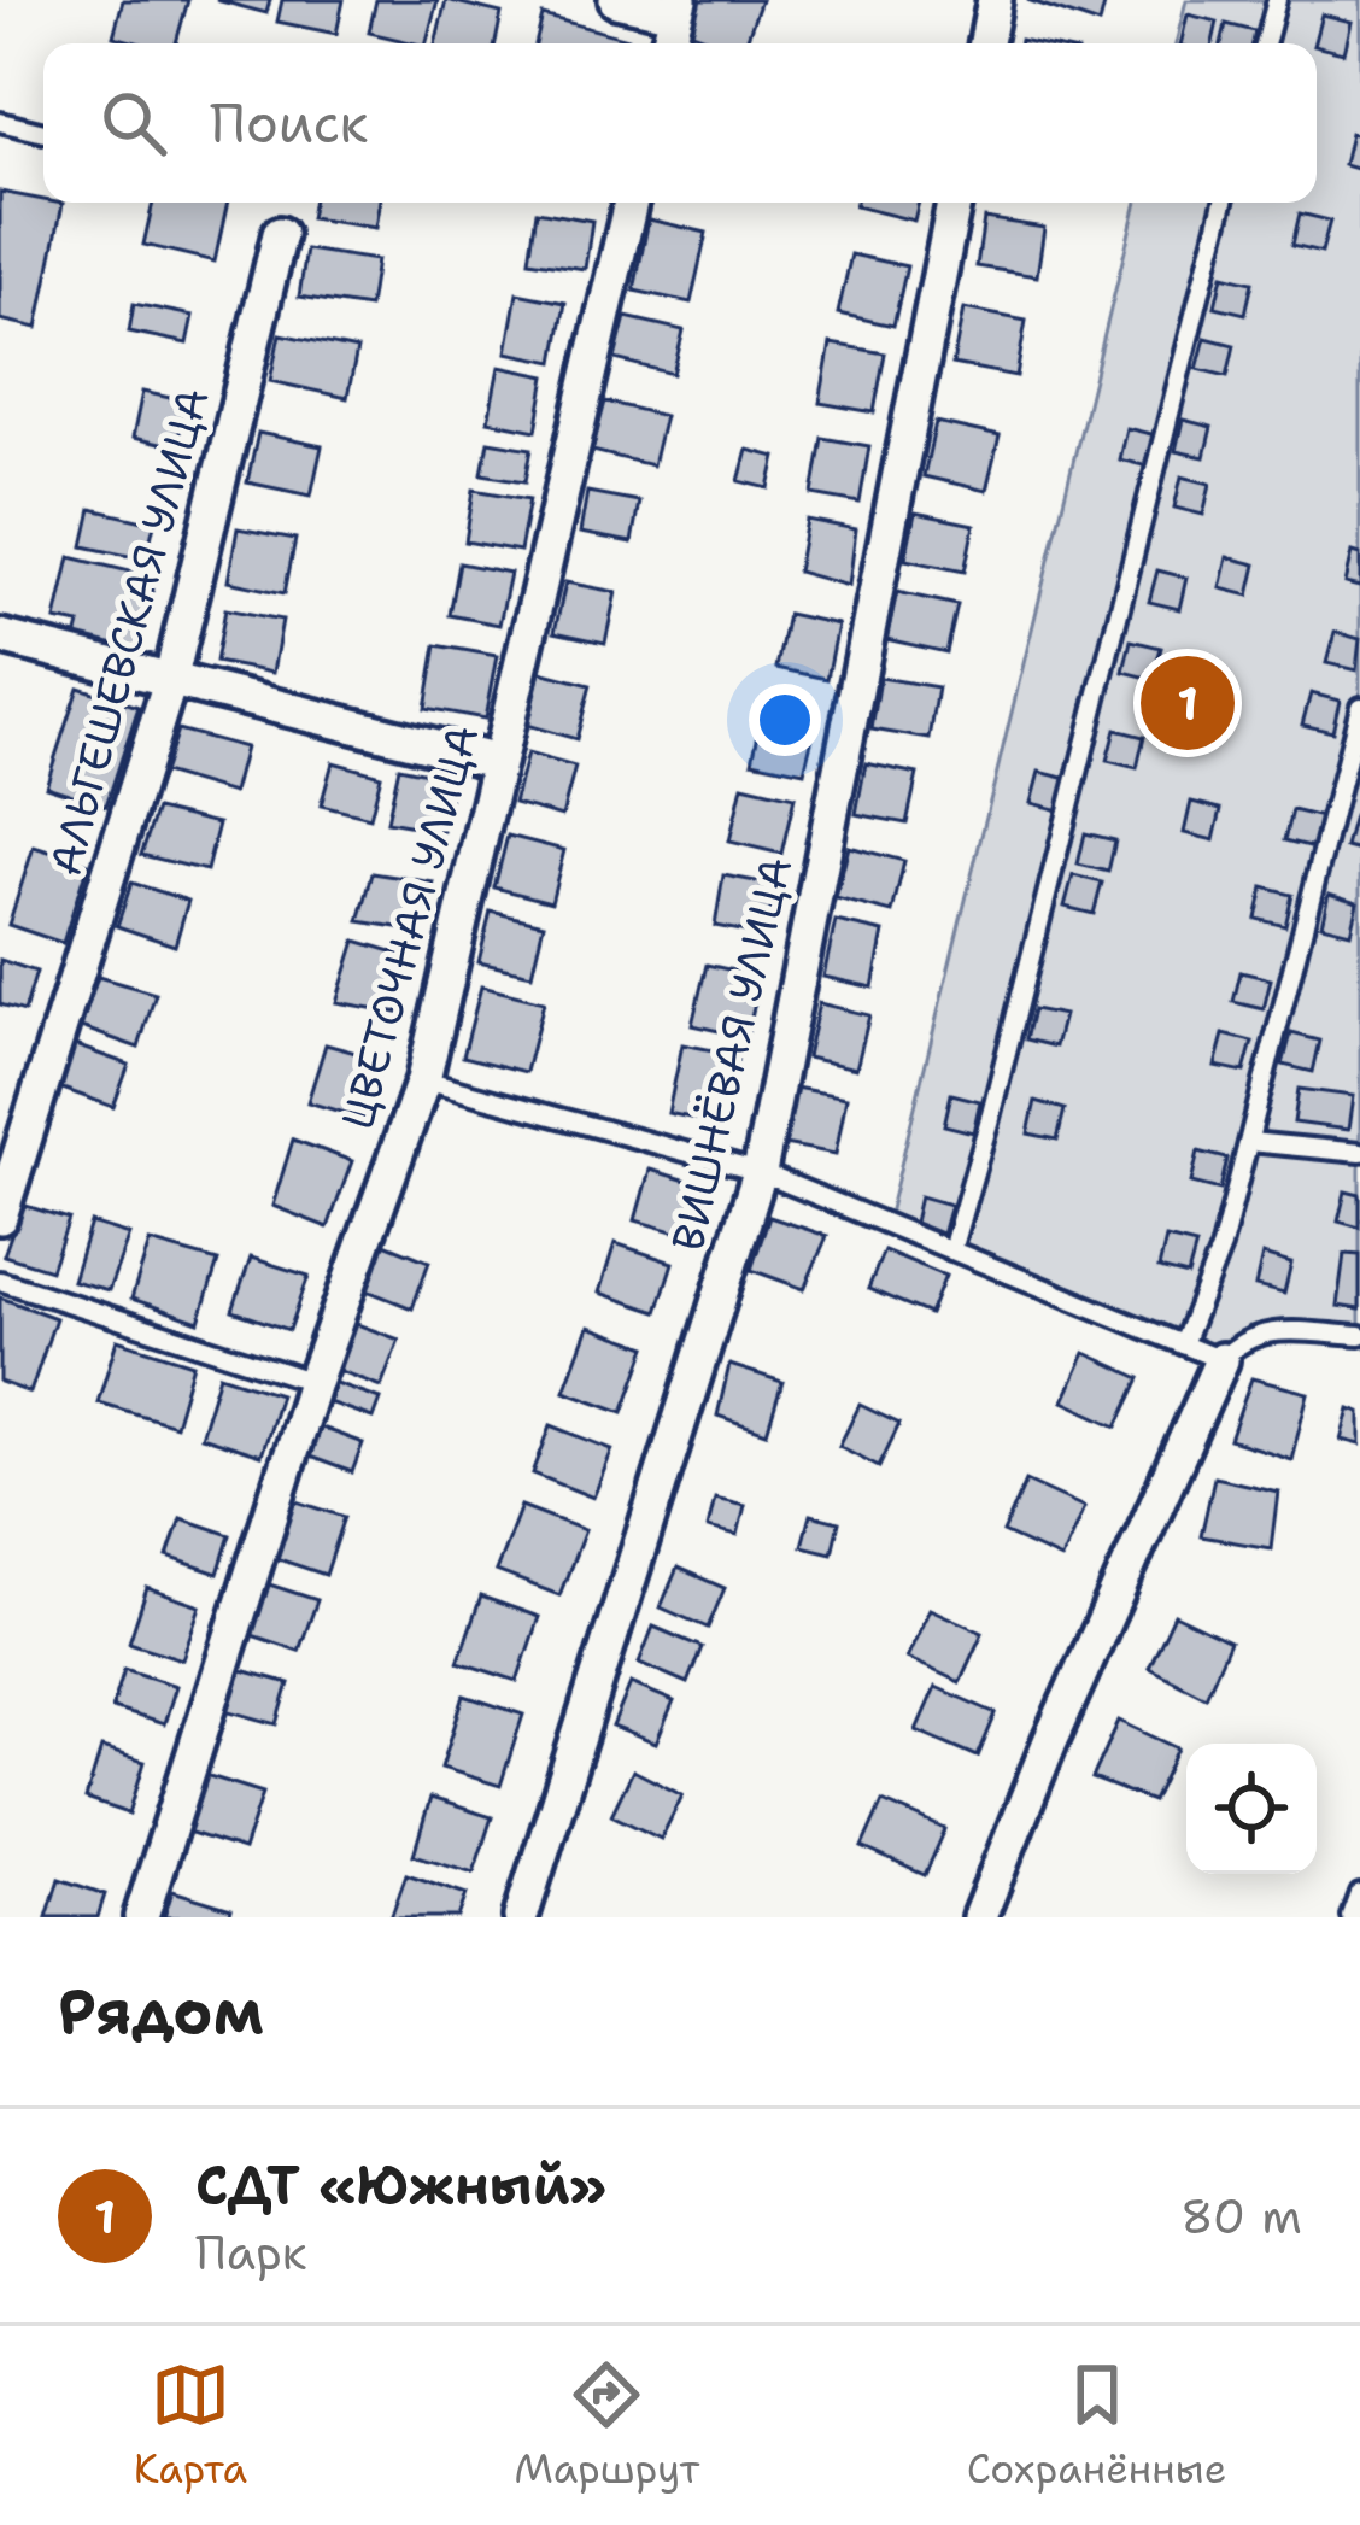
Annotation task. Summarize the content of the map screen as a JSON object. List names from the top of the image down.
{
  "streets": {
    "street": ["АЛЬГЕШЕВСКАЯ УЛИЦА", "ЦВЕТОЧНАЯ УЛИЦА", "ВИШНЁВАЯ УЛИЦА"]
  },
  "page": {
    "search": "Поиск",
    "pins": "1",
    "heading": "Рядом",
    "list": [
      {
        "mark": "1",
        "name": "СДТ «Южный»",
        "note": "Парк",
        "value": "80 m"
      }
    ],
    "nav": ["Карта", "Маршрут", "Сохранённые"]
  }
}
